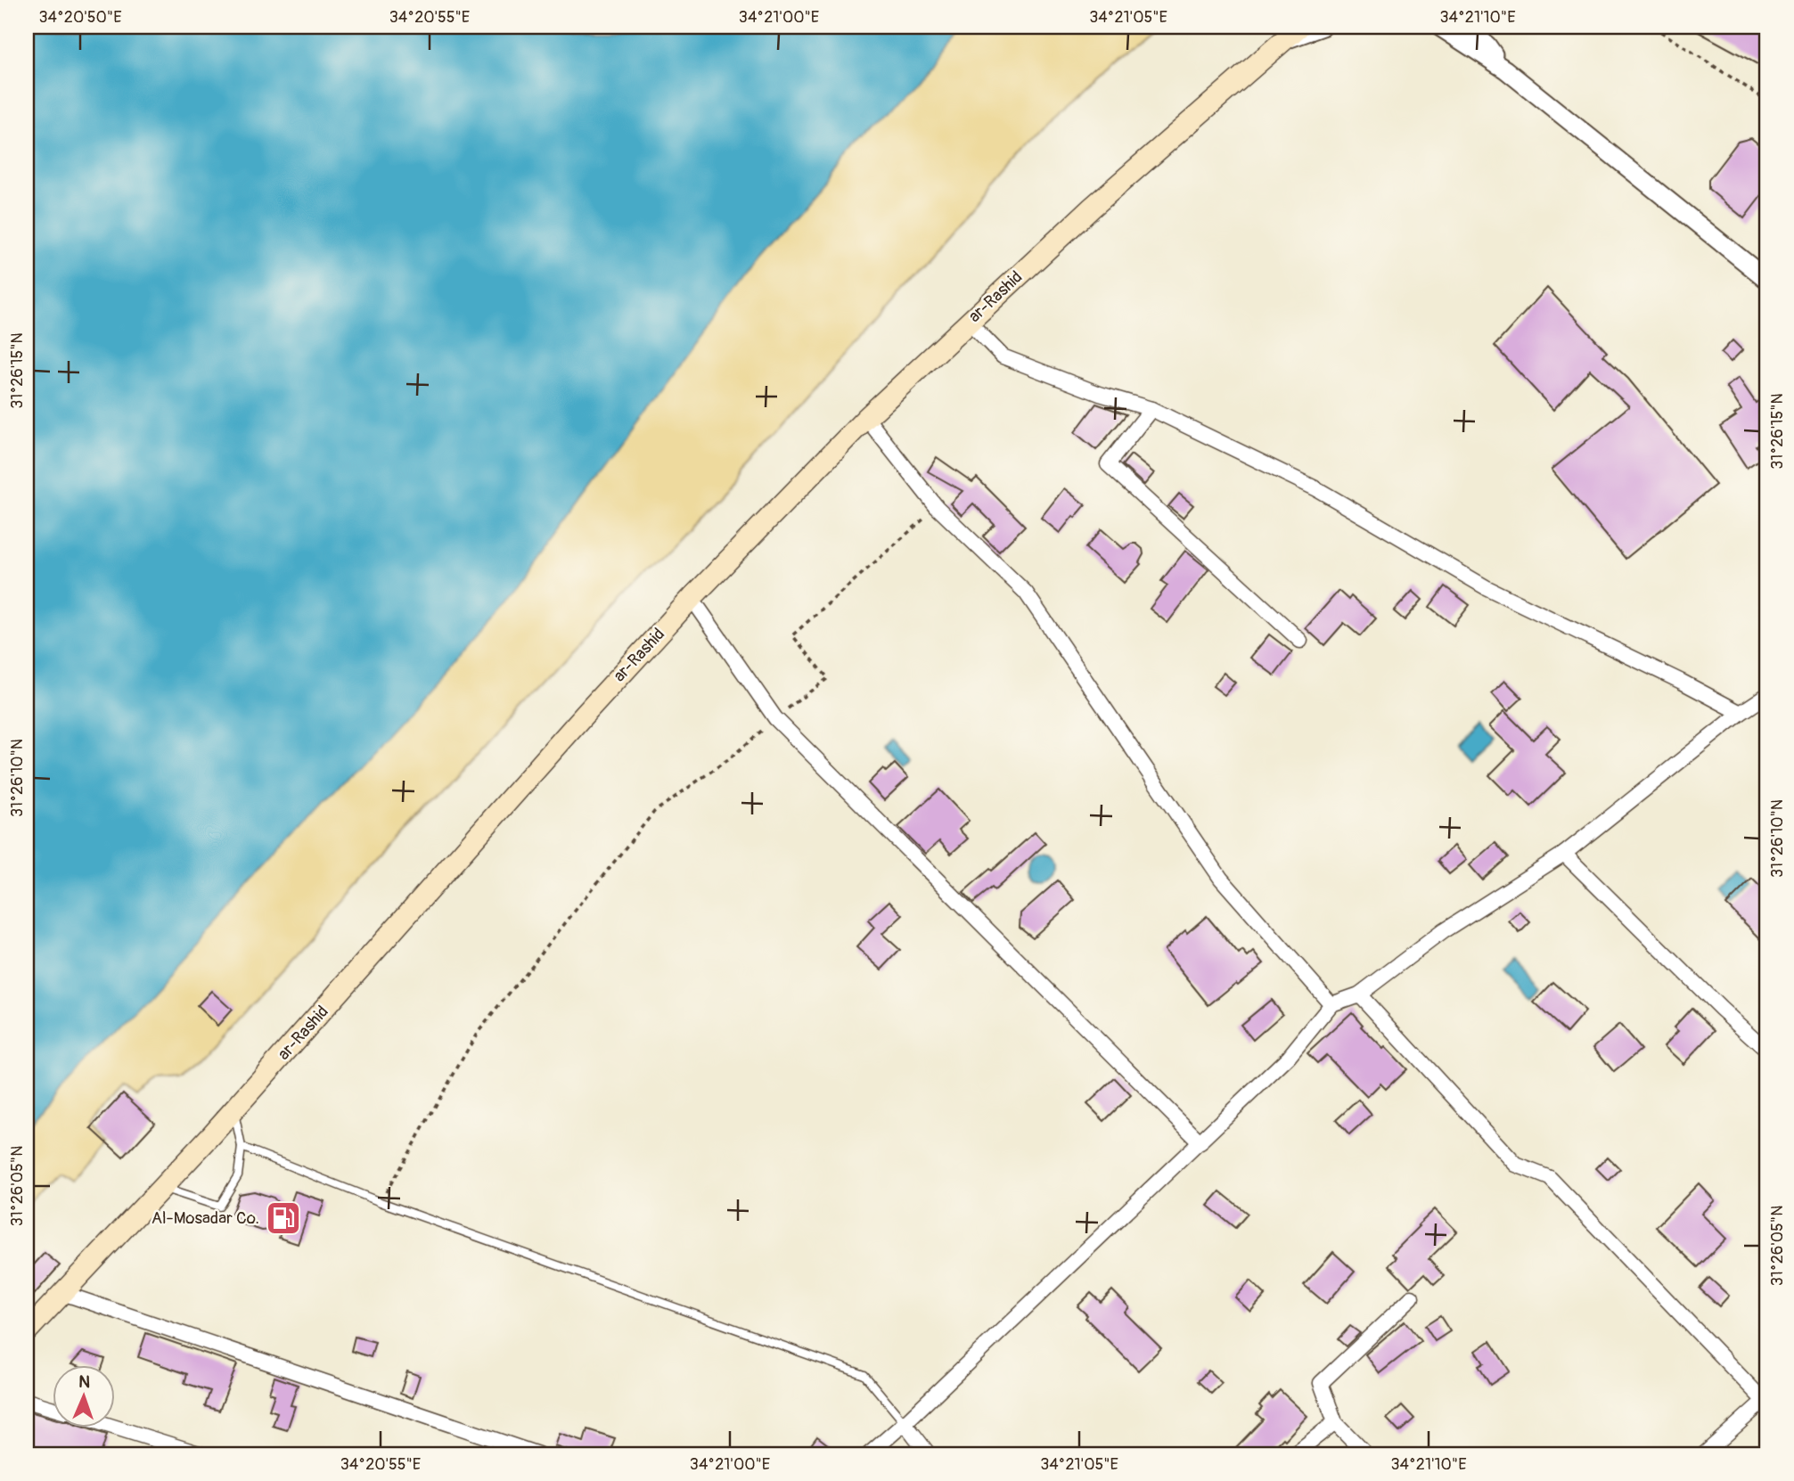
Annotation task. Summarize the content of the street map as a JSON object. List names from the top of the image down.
{
  "streets": {
    "main road": ["ar-Rashid"]
  },
  "places": {
    "fuel station": ["Al-Mosadar Co."]
  },
  "north": "top",
  "coordinates": [
    "34°20'50\"E",
    "34°20'55\"E",
    "34°21'00\"E",
    "34°21'05\"E",
    "34°21'10\"E",
    "31°26'15\"N",
    "31°26'10\"N",
    "31°26'05\"N"
  ]
}
